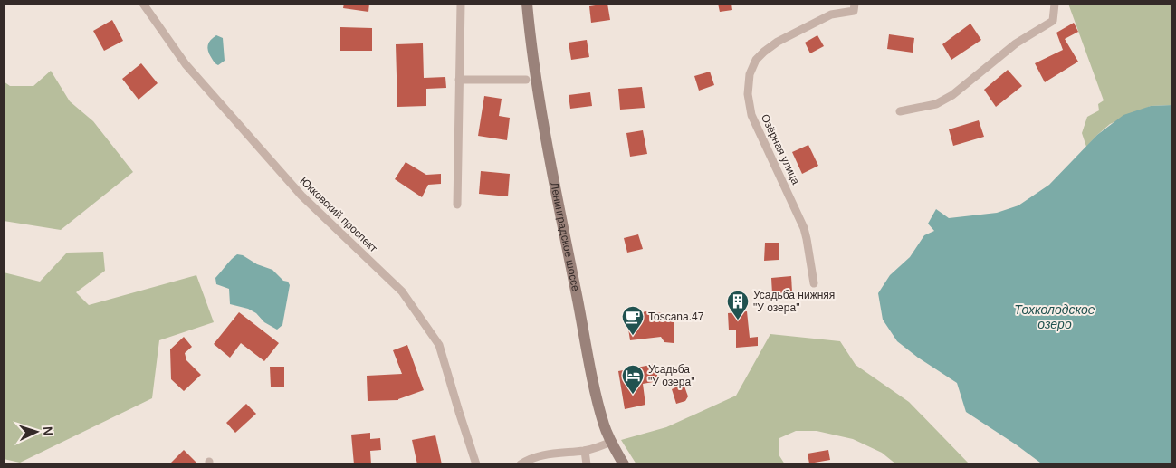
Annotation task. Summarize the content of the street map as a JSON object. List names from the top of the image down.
{
  "streets": {
    "main road": ["Ленинградское шоссе"],
    "street": ["Озёрная улица", "Юкковский проспект"]
  },
  "water": ["Тохколодское озеро"],
  "places": {
    "building": ["Усадьба нижняя \"У озера\""],
    "cafe": ["Toscana.47"],
    "hotel": ["Усадьба \"У озера\""]
  },
  "north": "right"
}
